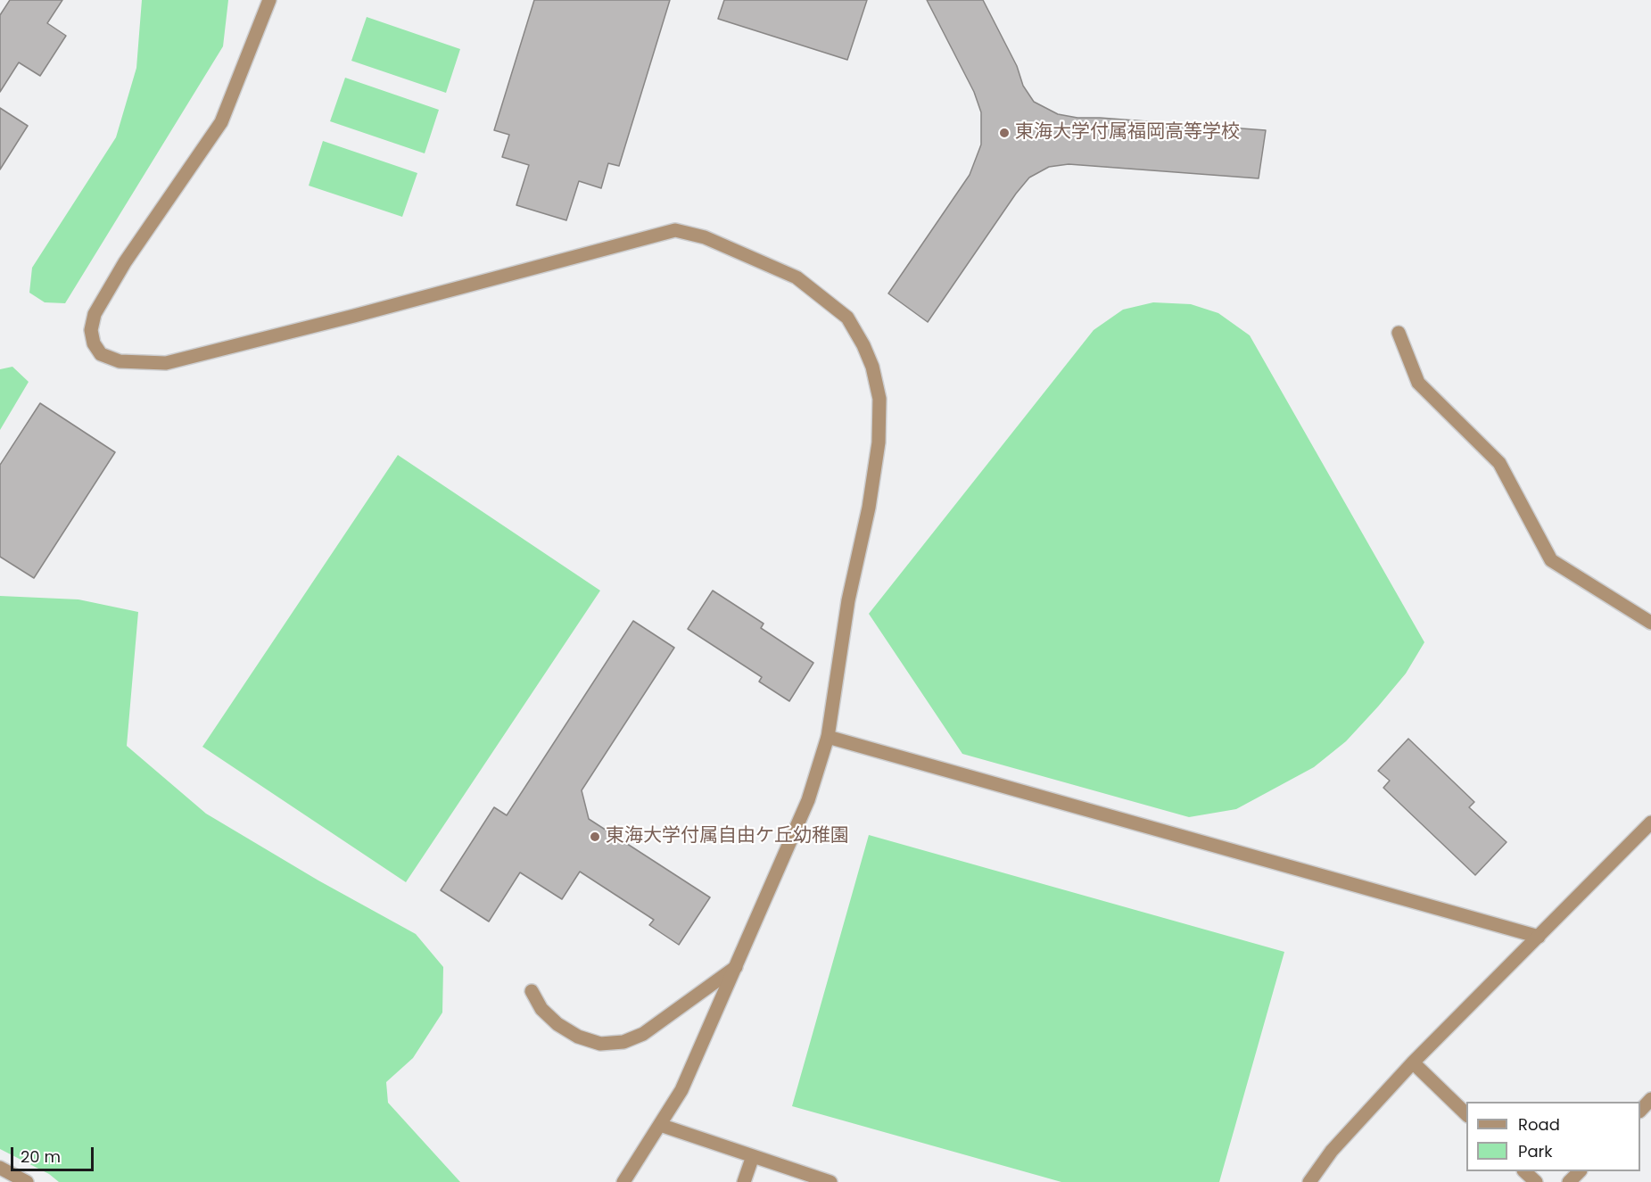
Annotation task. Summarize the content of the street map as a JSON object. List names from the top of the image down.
{
  "places": ["東海大学付属福岡高等学校", "東海大学付属自由ケ丘幼稚園"],
  "legend": ["Road", "Park"],
  "scale_bar": "20 m"
}
